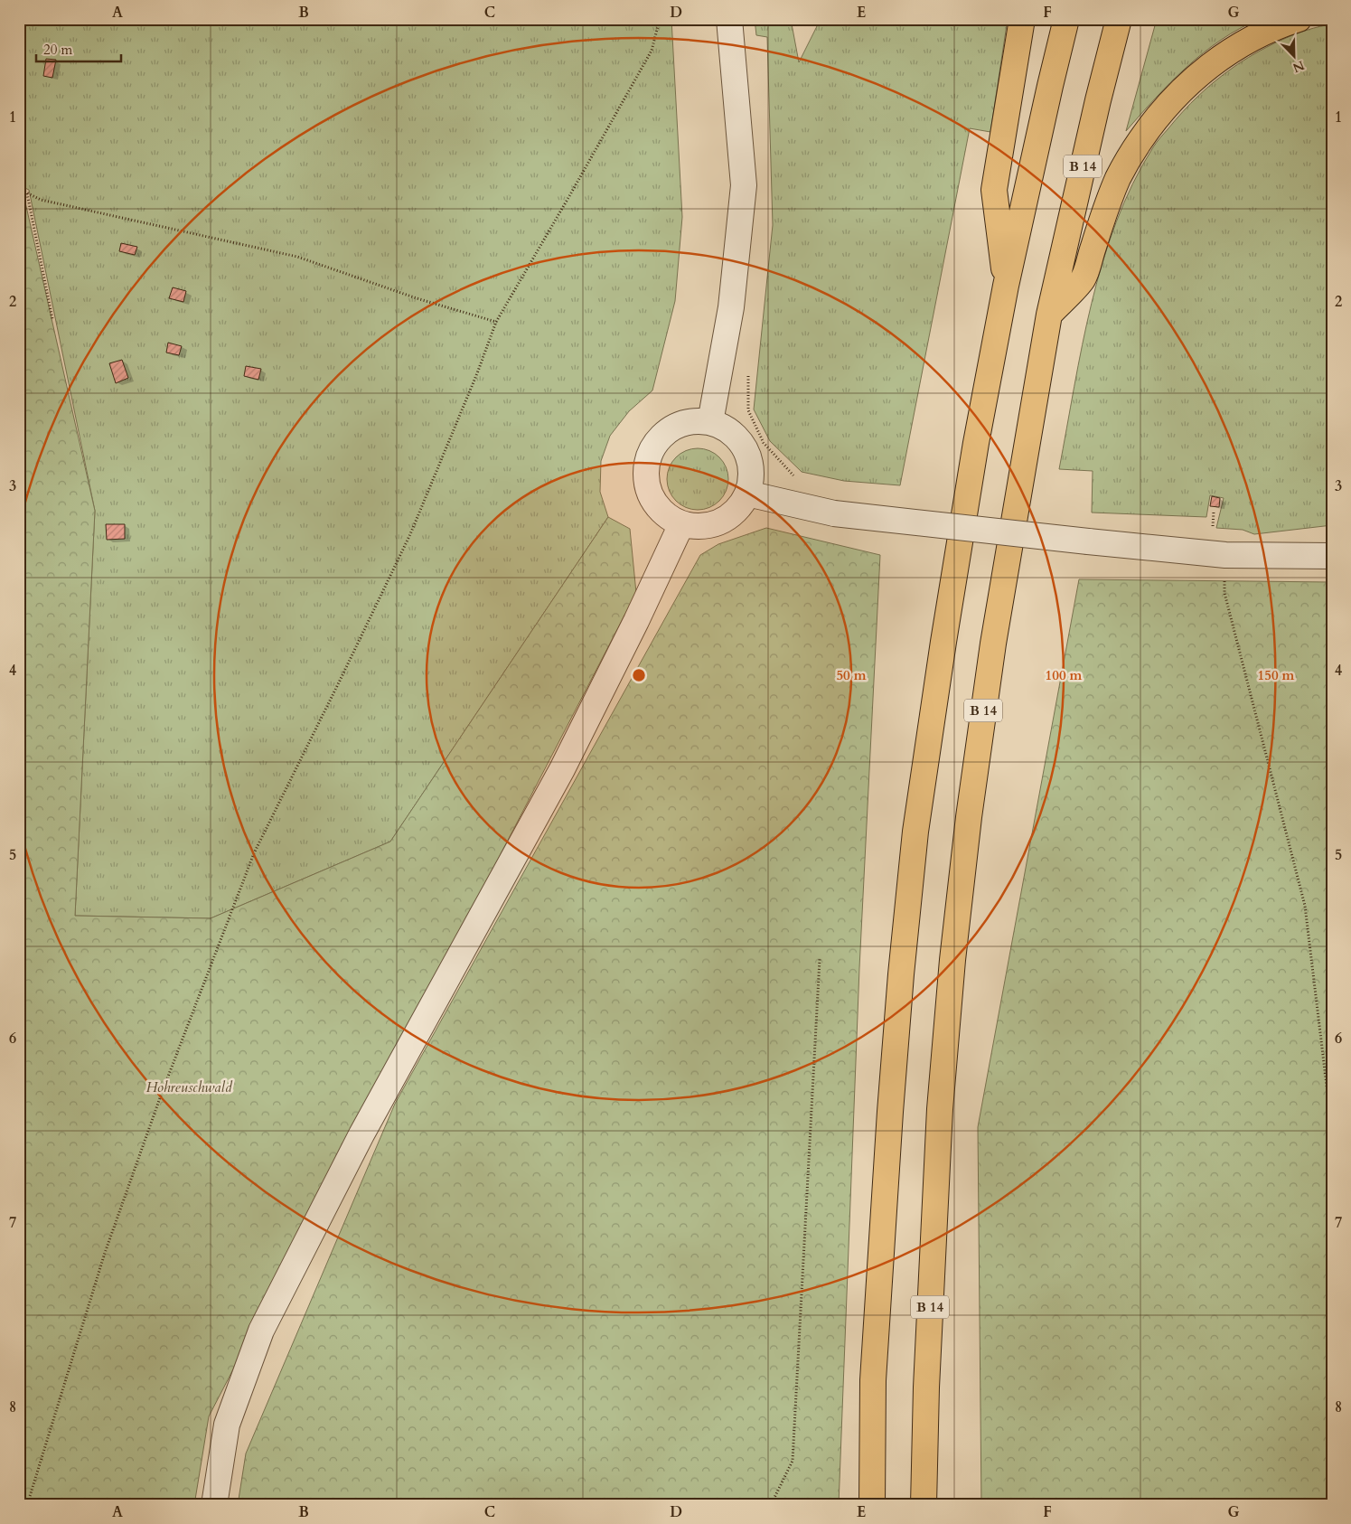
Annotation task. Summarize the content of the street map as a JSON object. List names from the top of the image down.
{
  "streets": {
    "highway": ["B 14"]
  },
  "parks": ["Hohreuschwald"],
  "scale_bar": "20 m",
  "north": "bottom right",
  "grid": {
    "columns": [
      "A",
      "B",
      "C",
      "D",
      "E",
      "F",
      "G"
    ],
    "rows": [
      "1",
      "2",
      "3",
      "4",
      "5",
      "6",
      "7",
      "8"
    ]
  },
  "rings": ["50 m", "100 m", "150 m"]
}
